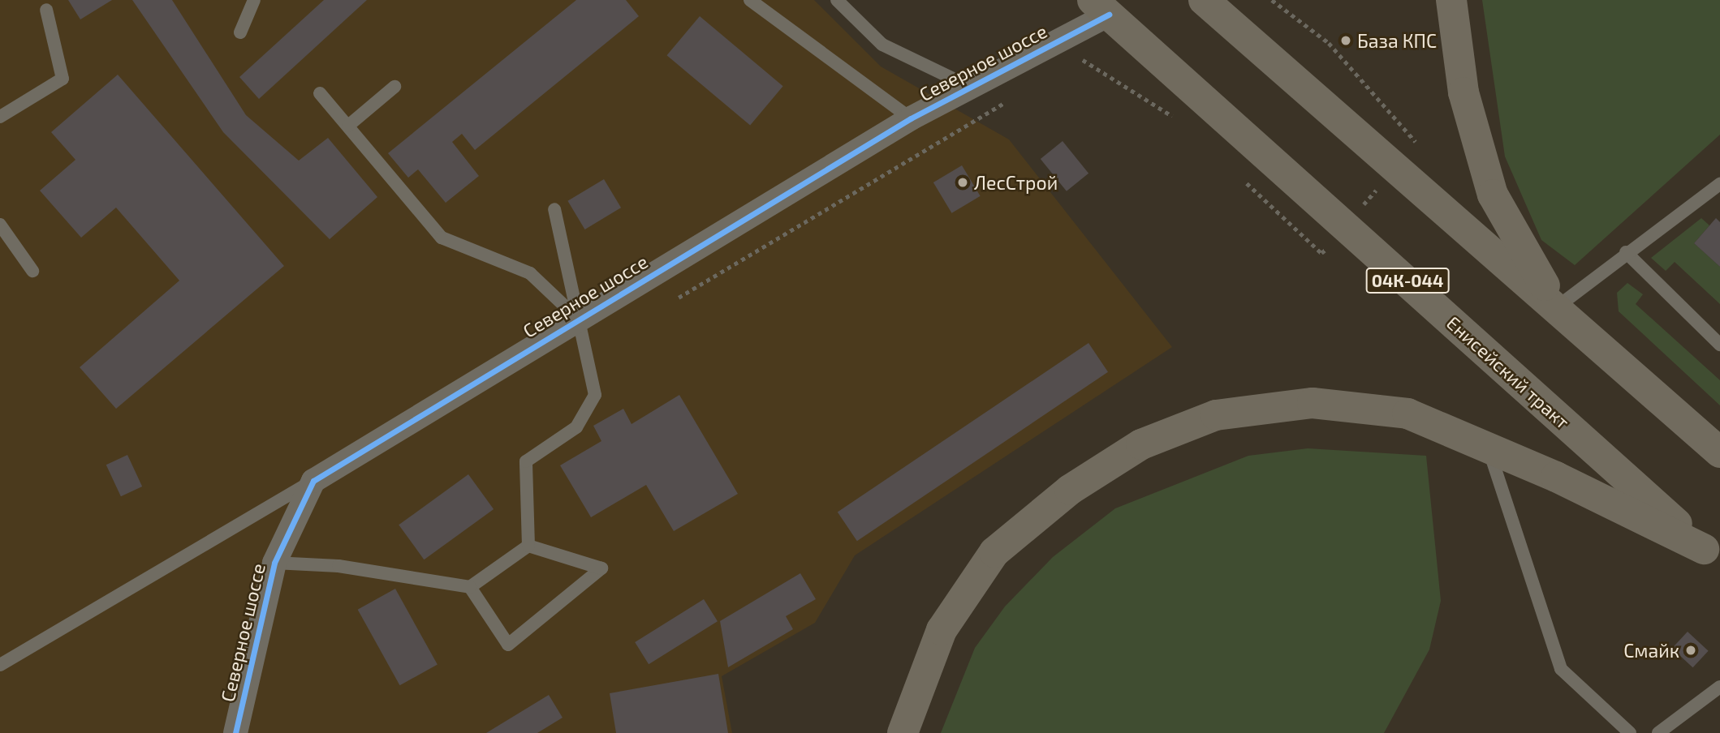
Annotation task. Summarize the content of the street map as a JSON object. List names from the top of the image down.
{
  "streets": {
    "main road": ["04К-044", "Енисейский тракт"],
    "street": ["Северное шоссе"]
  },
  "crossings": [
    ["Северное шоссе", "Енисейский тракт"]
  ],
  "places": ["База КПС", "ЛесСтрой", "Смайк"]
}
